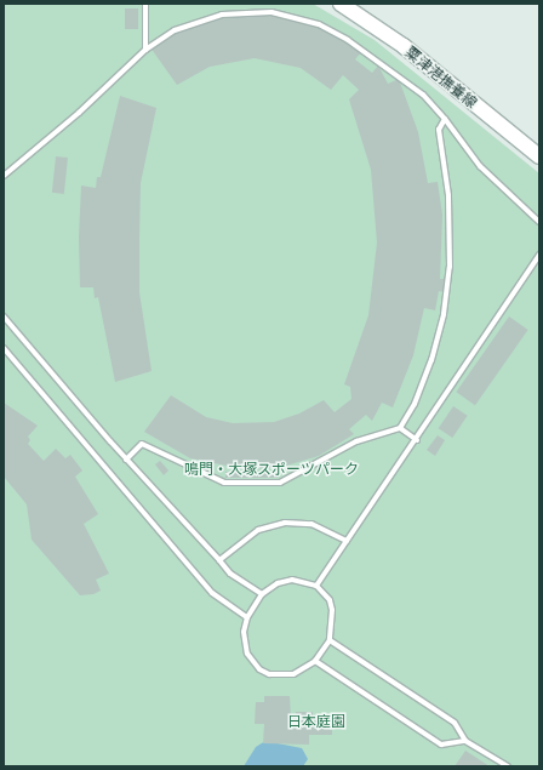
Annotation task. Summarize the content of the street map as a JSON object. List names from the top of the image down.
{
  "streets": {
    "main road": ["粟津港撫養線"]
  },
  "parks": ["鳴門・大塚スポーツパーク", "日本庭園"]
}
